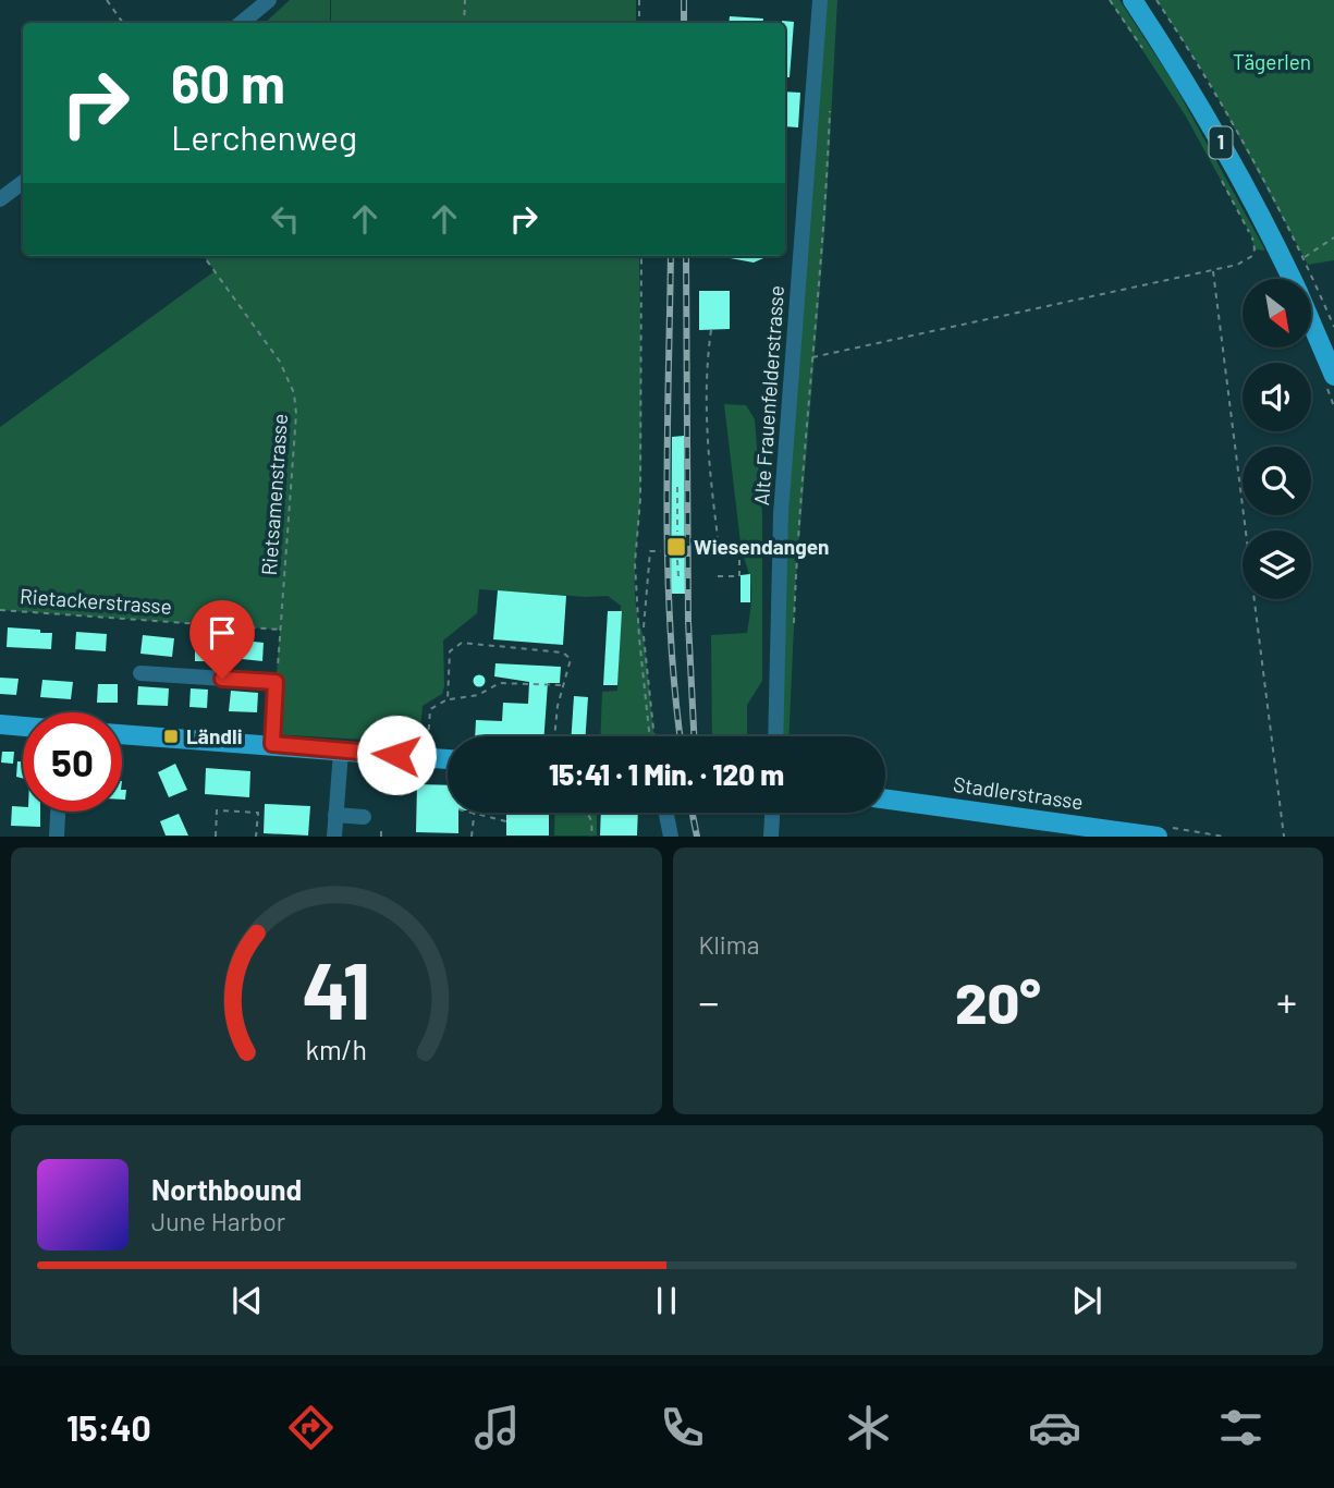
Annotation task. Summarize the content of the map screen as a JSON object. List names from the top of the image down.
{
  "streets": {
    "main road": ["1", "Stadlerstrasse"],
    "street": ["Alte Frauenfelderstrasse"],
    "path": ["Rietsamenstrasse", "Rietackerstrasse"]
  },
  "crossings": [
    ["Rietsamenstrasse", "Rietackerstrasse"]
  ],
  "parks": ["Tägerlen"],
  "places": {
    "transit": ["Wiesendangen", "Ländli"]
  },
  "north": "bottom right",
  "page": {
    "turn": ["60 m", "Lerchenweg"],
    "limit": "50",
    "trip": "15:41 · 1 Min. · 120 m",
    "tile": "Klima",
    "heat": ["−", "20°", "+"],
    "song": ["Northbound", "June Harbor"],
    "tabs": "15:40",
    "gauge": ["41", "km/h"]
  }
}
